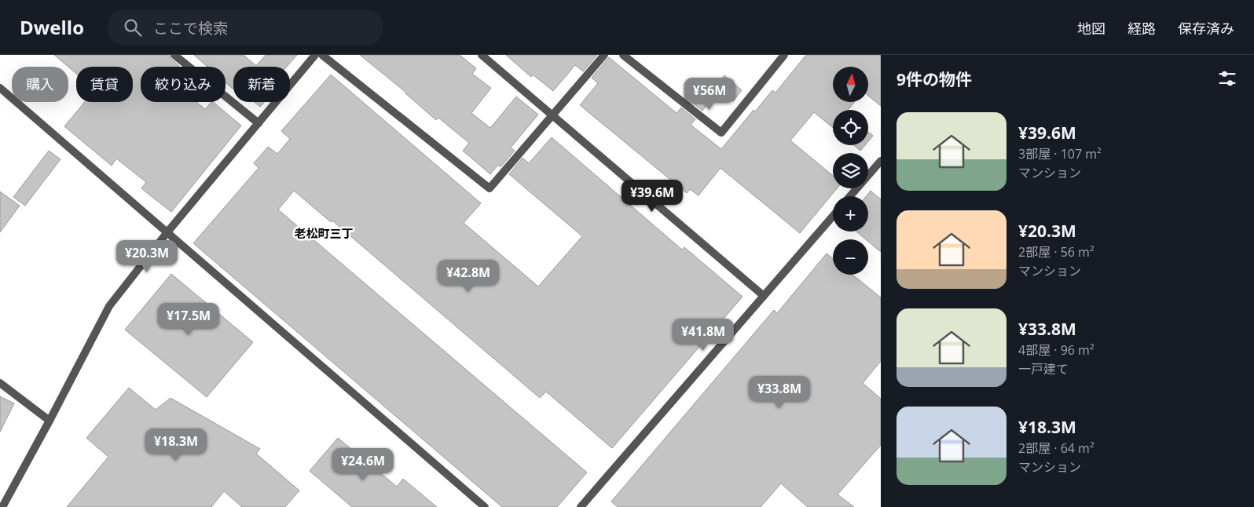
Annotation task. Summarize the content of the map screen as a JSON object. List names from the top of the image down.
{
  "districts": ["老松町三丁"],
  "north": "top",
  "page": {
    "header": "Dwello",
    "search": "ここで検索",
    "nav": ["地図", "経路", "保存済み"],
    "heading": "9件の物件",
    "map_buttons": ["+", "−"],
    "chip": [
      "購入",
      "賃貸",
      "絞り込み",
      "新着"
    ],
    "price": [
      "¥56M",
      "¥39.6M",
      "¥20.3M",
      "¥42.8M",
      "¥17.5M",
      "¥41.8M",
      "¥33.8M",
      "¥18.3M",
      "¥24.6M"
    ],
    "list": [
      {
        "name": "¥39.6M",
        "note": "3部屋 · 107 m² · マンション"
      },
      {
        "name": "¥20.3M",
        "note": "2部屋 · 56 m² · マンション"
      },
      {
        "name": "¥33.8M",
        "note": "4部屋 · 96 m² · 一戸建て"
      },
      {
        "name": "¥18.3M",
        "note": "2部屋 · 64 m² · マンション"
      }
    ]
  }
}
